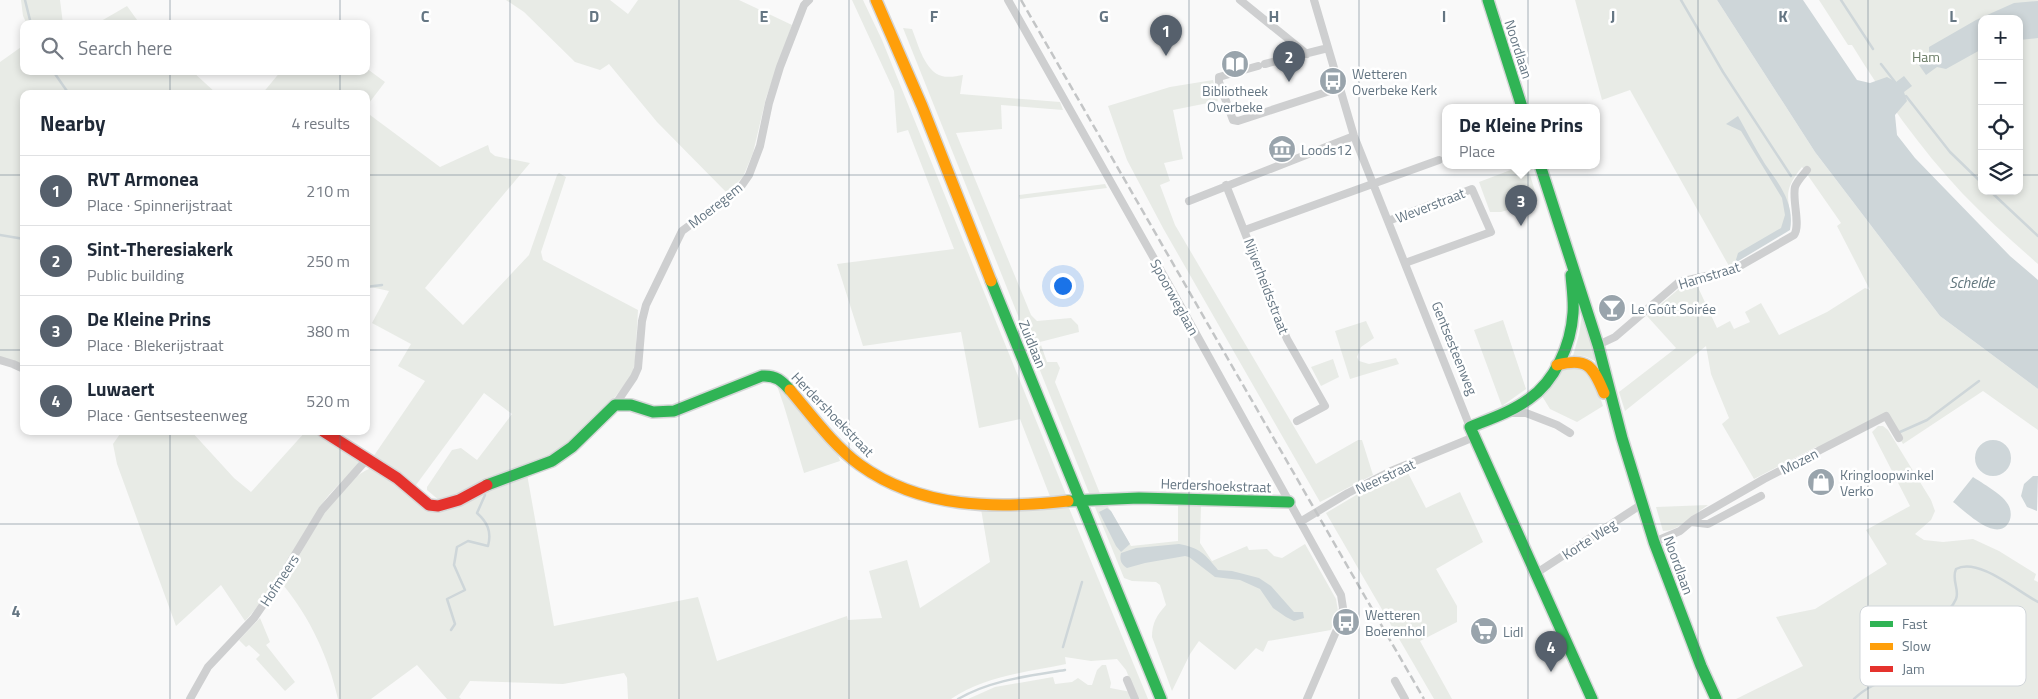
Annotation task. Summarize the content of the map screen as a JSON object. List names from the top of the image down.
{
  "streets": {
    "street": [
      "Noordlaan",
      "Moeregem",
      "Weverstraat",
      "Hamstraat",
      "Nijverheidsstraat",
      "Spoorweglaan",
      "Zuidlaan",
      "Gentsesteenweg",
      "Herdershoekstraat",
      "Mozen",
      "Neerstraat",
      "Korte Weg",
      "Hofmeers"
    ]
  },
  "crossings": [
    ["Noordlaan", "Hamstraat"],
    ["Noordlaan", "Gentsesteenweg"],
    ["Noordlaan", "Mozen"],
    ["Noordlaan", "Neerstraat"],
    ["Noordlaan", "Korte Weg"],
    ["Moeregem", "Herdershoekstraat"],
    ["Weverstraat", "Gentsesteenweg"],
    ["Nijverheidsstraat", "Gentsesteenweg"],
    ["Spoorweglaan", "Herdershoekstraat"],
    ["Spoorweglaan", "Neerstraat"],
    ["Zuidlaan", "Herdershoekstraat"],
    ["Gentsesteenweg", "Neerstraat"],
    ["Gentsesteenweg", "Korte Weg"]
  ],
  "water": ["Schelde"],
  "parks": ["Ham"],
  "places": {
    "library": ["Bibliotheek Overbeke"],
    "bus stop": ["Wetteren Overbeke Kerk", "Wetteren Boerenhol"],
    "museum": ["Loods12"],
    "bar": ["Le Goût Soirée"],
    "shop": ["Kringloopwinkel Verko"],
    "supermarket": ["Lidl"]
  },
  "legend": ["Fast", "Slow", "Jam"],
  "page": {
    "map_buttons": ["+", "−"],
    "pins": [
      "1",
      "2",
      "3",
      "4"
    ],
    "search": "Search here",
    "heading": ["Nearby", "4 results"],
    "popup": ["De Kleine Prins", "Place"],
    "list": [
      {
        "mark": "1",
        "name": "RVT Armonea",
        "note": "Place · Spinnerijstraat",
        "value": "210 m"
      },
      {
        "mark": "2",
        "name": "Sint-Theresiakerk",
        "note": "Public building",
        "value": "250 m"
      },
      {
        "mark": "3",
        "name": "De Kleine Prins",
        "note": "Place · Blekerijstraat",
        "value": "380 m"
      },
      {
        "mark": "4",
        "name": "Luwaert",
        "note": "Place · Gentsesteenweg",
        "value": "520 m"
      }
    ]
  },
  "grid": {
    "columns": [
      "C",
      "D",
      "E",
      "F",
      "G",
      "H",
      "I",
      "J",
      "K",
      "L"
    ],
    "rows": ["4"]
  }
}
